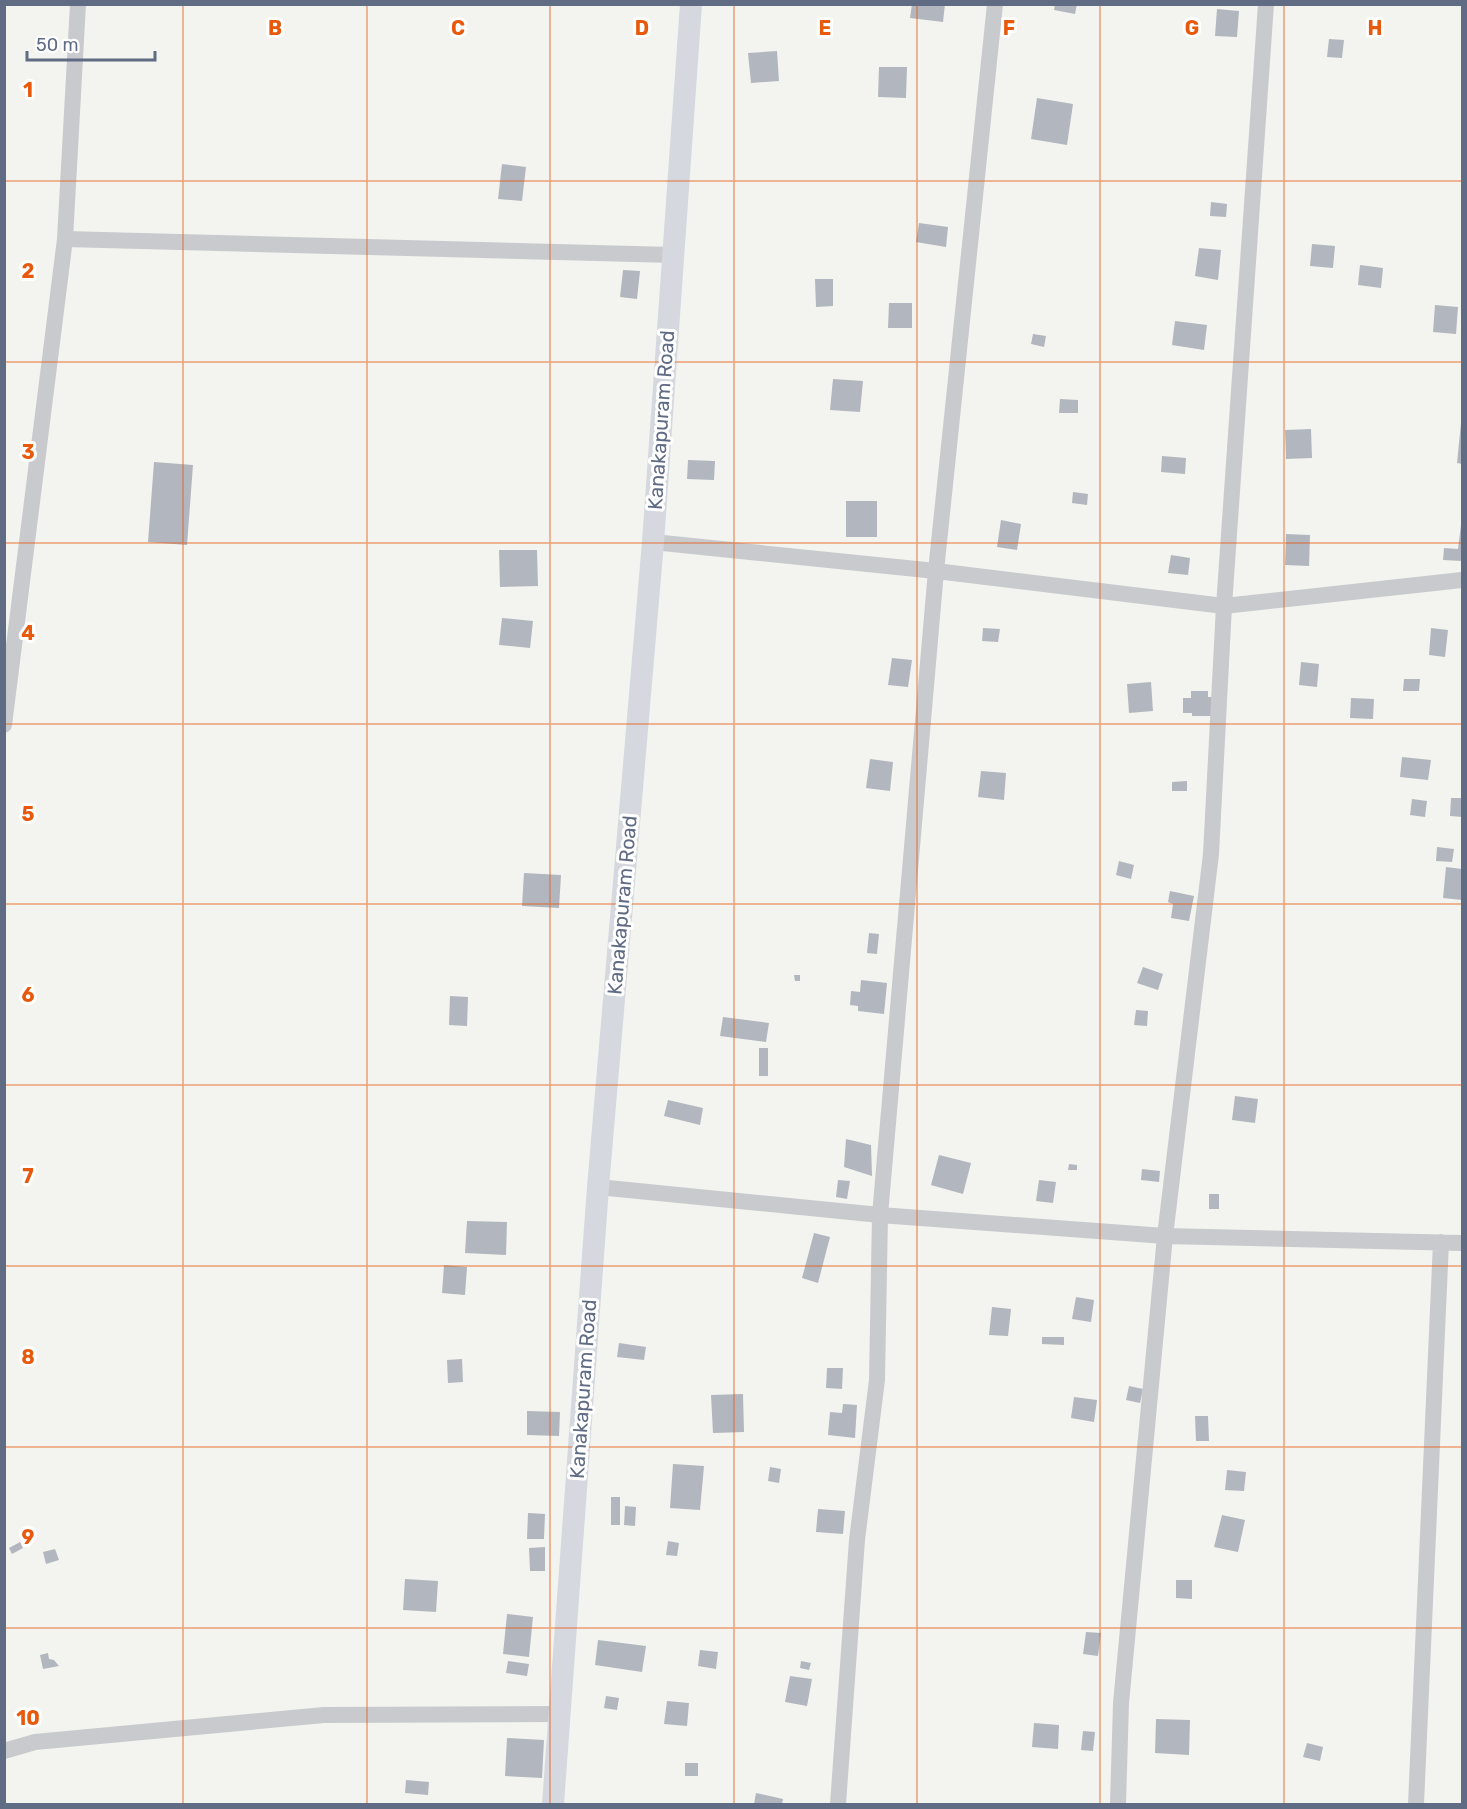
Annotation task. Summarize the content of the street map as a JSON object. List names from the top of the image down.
{
  "streets": {
    "street": ["Kanakapuram Road"]
  },
  "scale_bar": "50 m",
  "grid": {
    "columns": [
      "B",
      "C",
      "D",
      "E",
      "F",
      "G",
      "H"
    ],
    "rows": [
      "1",
      "2",
      "3",
      "4",
      "5",
      "6",
      "7",
      "8",
      "9",
      "10"
    ]
  }
}
